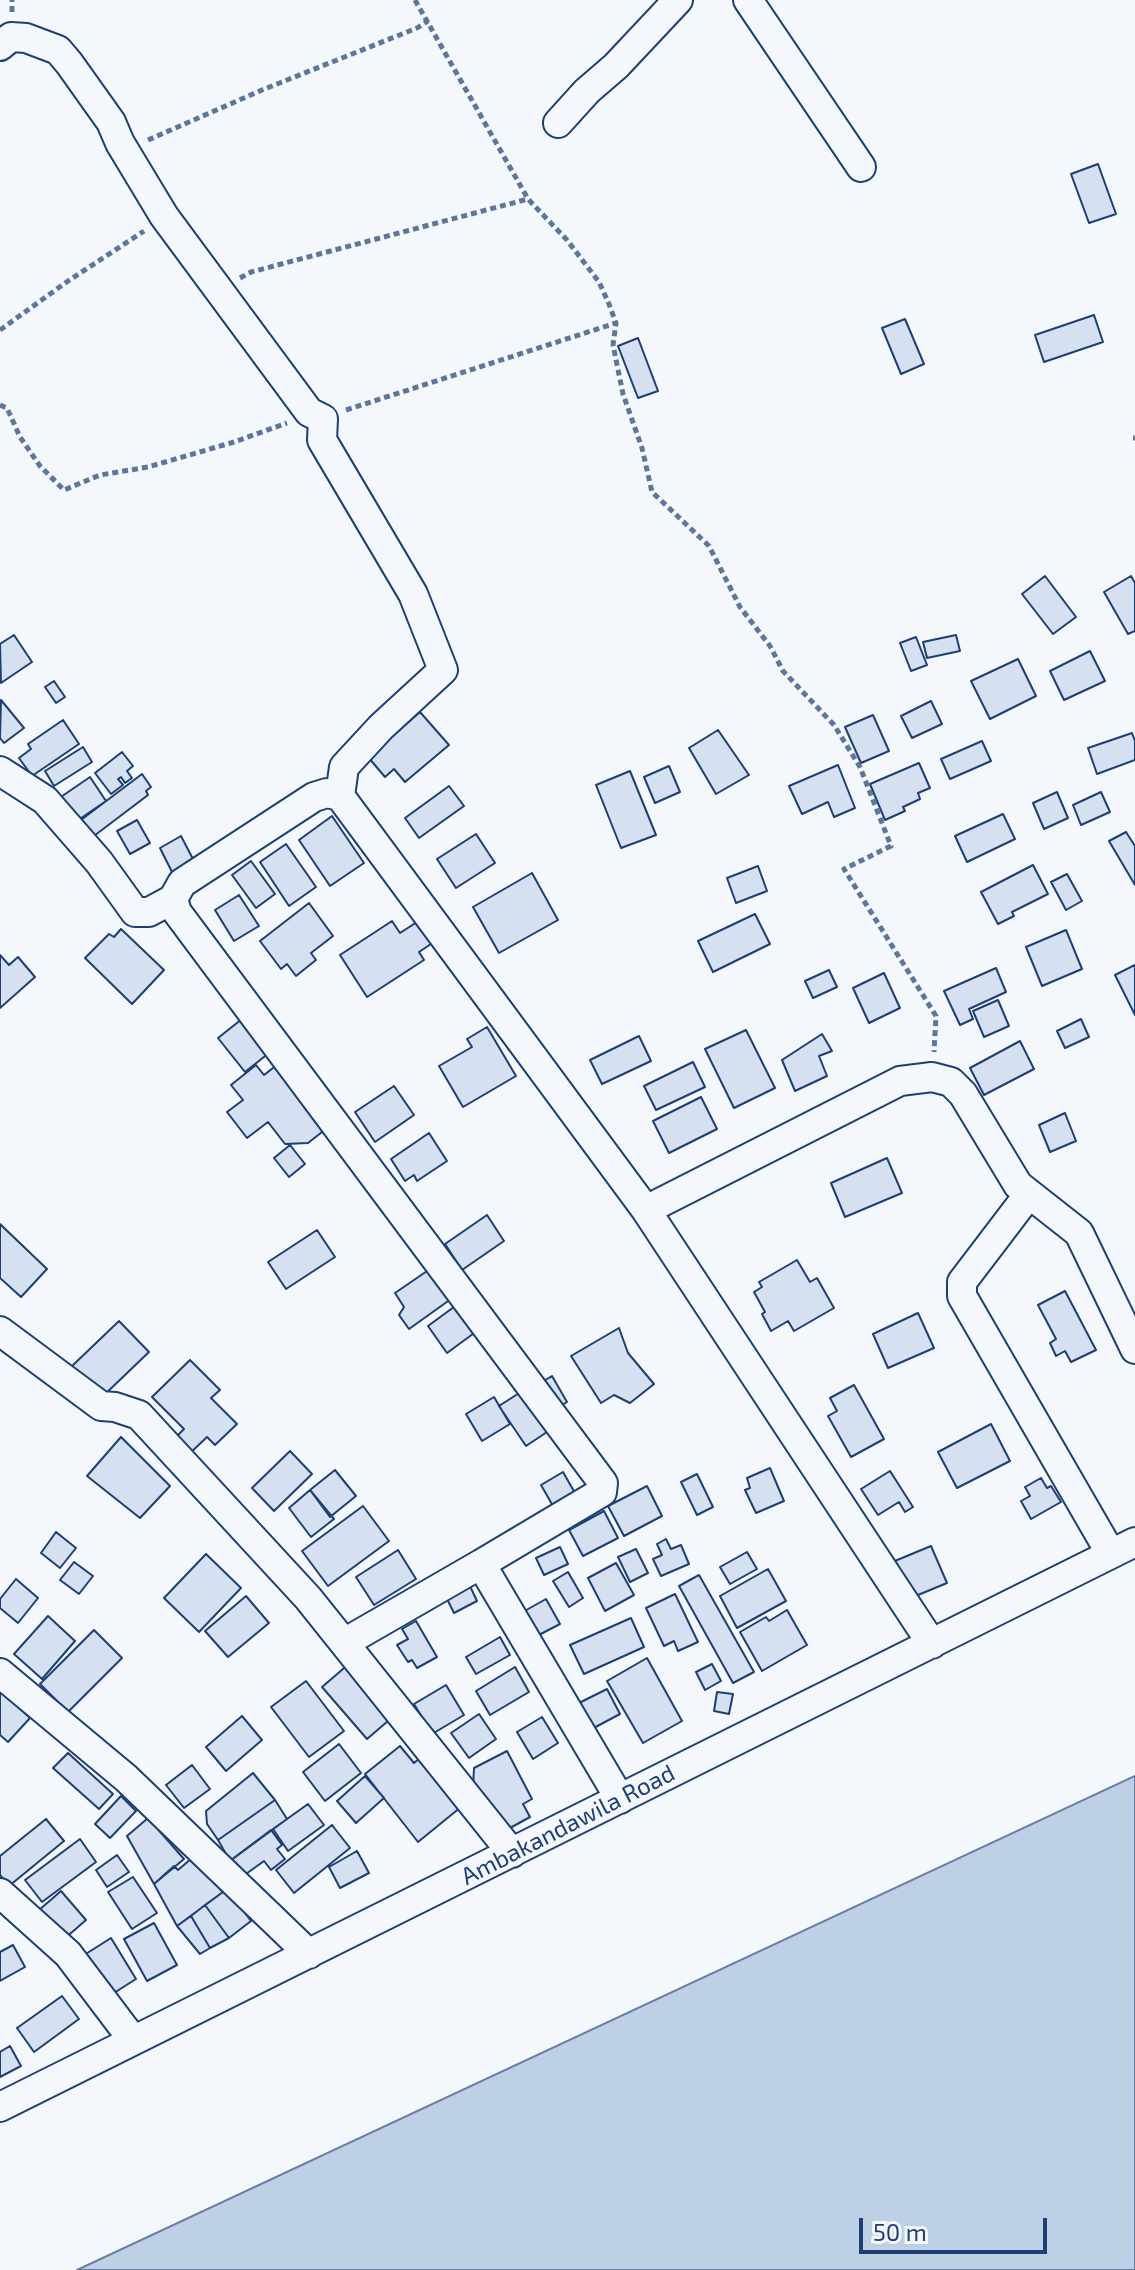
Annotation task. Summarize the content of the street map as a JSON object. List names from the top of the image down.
{
  "streets": {
    "street": ["Ambakandawila Road"]
  },
  "scale_bar": "50 m"
}
